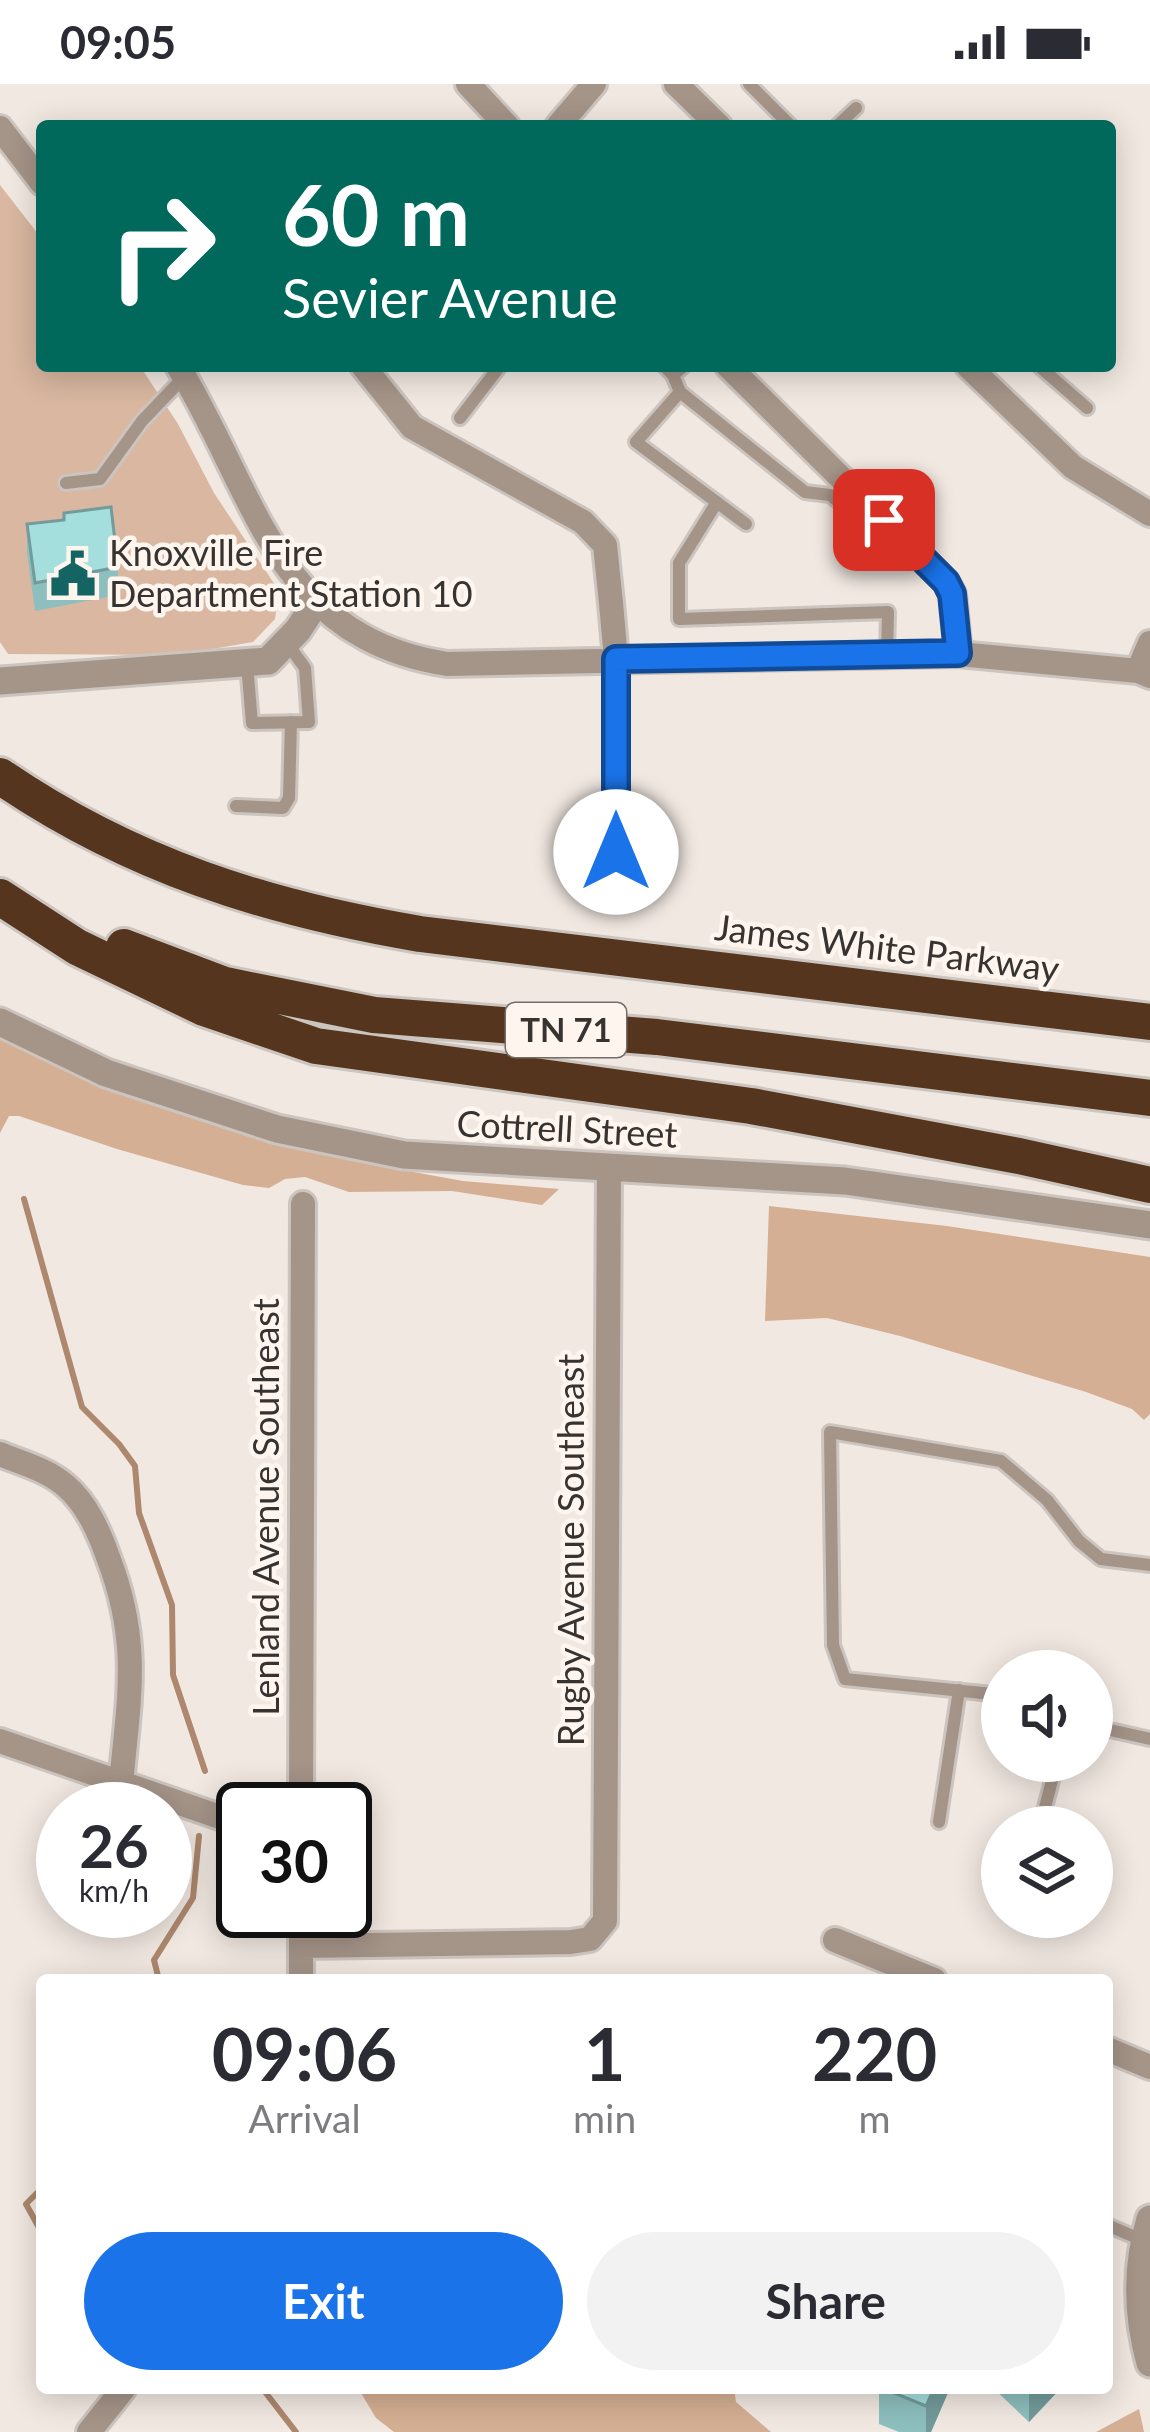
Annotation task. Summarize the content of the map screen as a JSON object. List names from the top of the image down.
{
  "streets": {
    "highway": ["James White Parkway", "TN 71"],
    "street": ["Cottrell Street", "Lenland Avenue Southeast", "Rugby Avenue Southeast"]
  },
  "crossings": [
    ["Cottrell Street", "Rugby Avenue Southeast"]
  ],
  "places": {
    "public building": ["Knoxville Fire Department Station 10"]
  },
  "page": {
    "status": "09:05",
    "turn": ["60 m", "Sevier Avenue"],
    "speed": "26 km/h",
    "limit": "30",
    "eta": [
      "09:06",
      "Arrival",
      "1",
      "min",
      "220",
      "m"
    ],
    "buttons": ["Exit", "Share"]
  }
}
